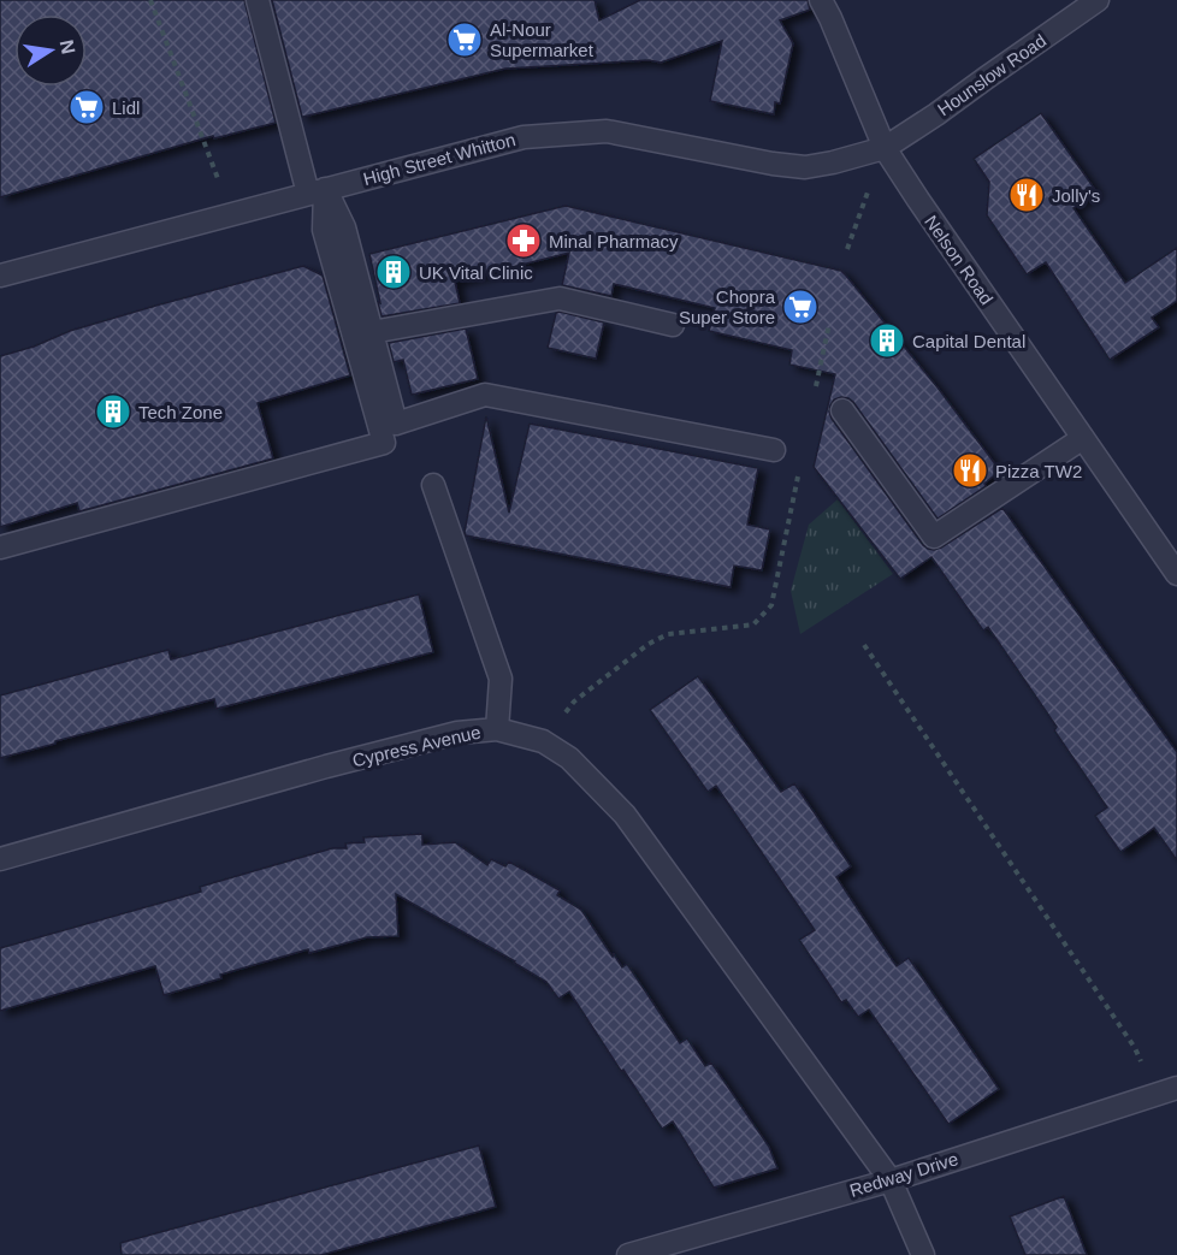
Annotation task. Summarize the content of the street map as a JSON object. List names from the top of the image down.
{
  "streets": {
    "street": [
      "Hounslow Road",
      "High Street Whitton",
      "Nelson Road",
      "Cypress Avenue",
      "Redway Drive"
    ]
  },
  "crossings": [
    ["Hounslow Road", "High Street Whitton"],
    ["Hounslow Road", "Nelson Road"],
    ["High Street Whitton", "Nelson Road"],
    ["Cypress Avenue", "Redway Drive"]
  ],
  "places": {
    "supermarket": ["Al-Nour Supermarket", "Lidl", "Chopra Super Store"],
    "restaurant": ["Jolly's", "Pizza TW2"],
    "pharmacy": ["Minal Pharmacy"],
    "building": ["UK Vital Clinic", "Capital Dental", "Tech Zone"]
  },
  "north": "right"
}
